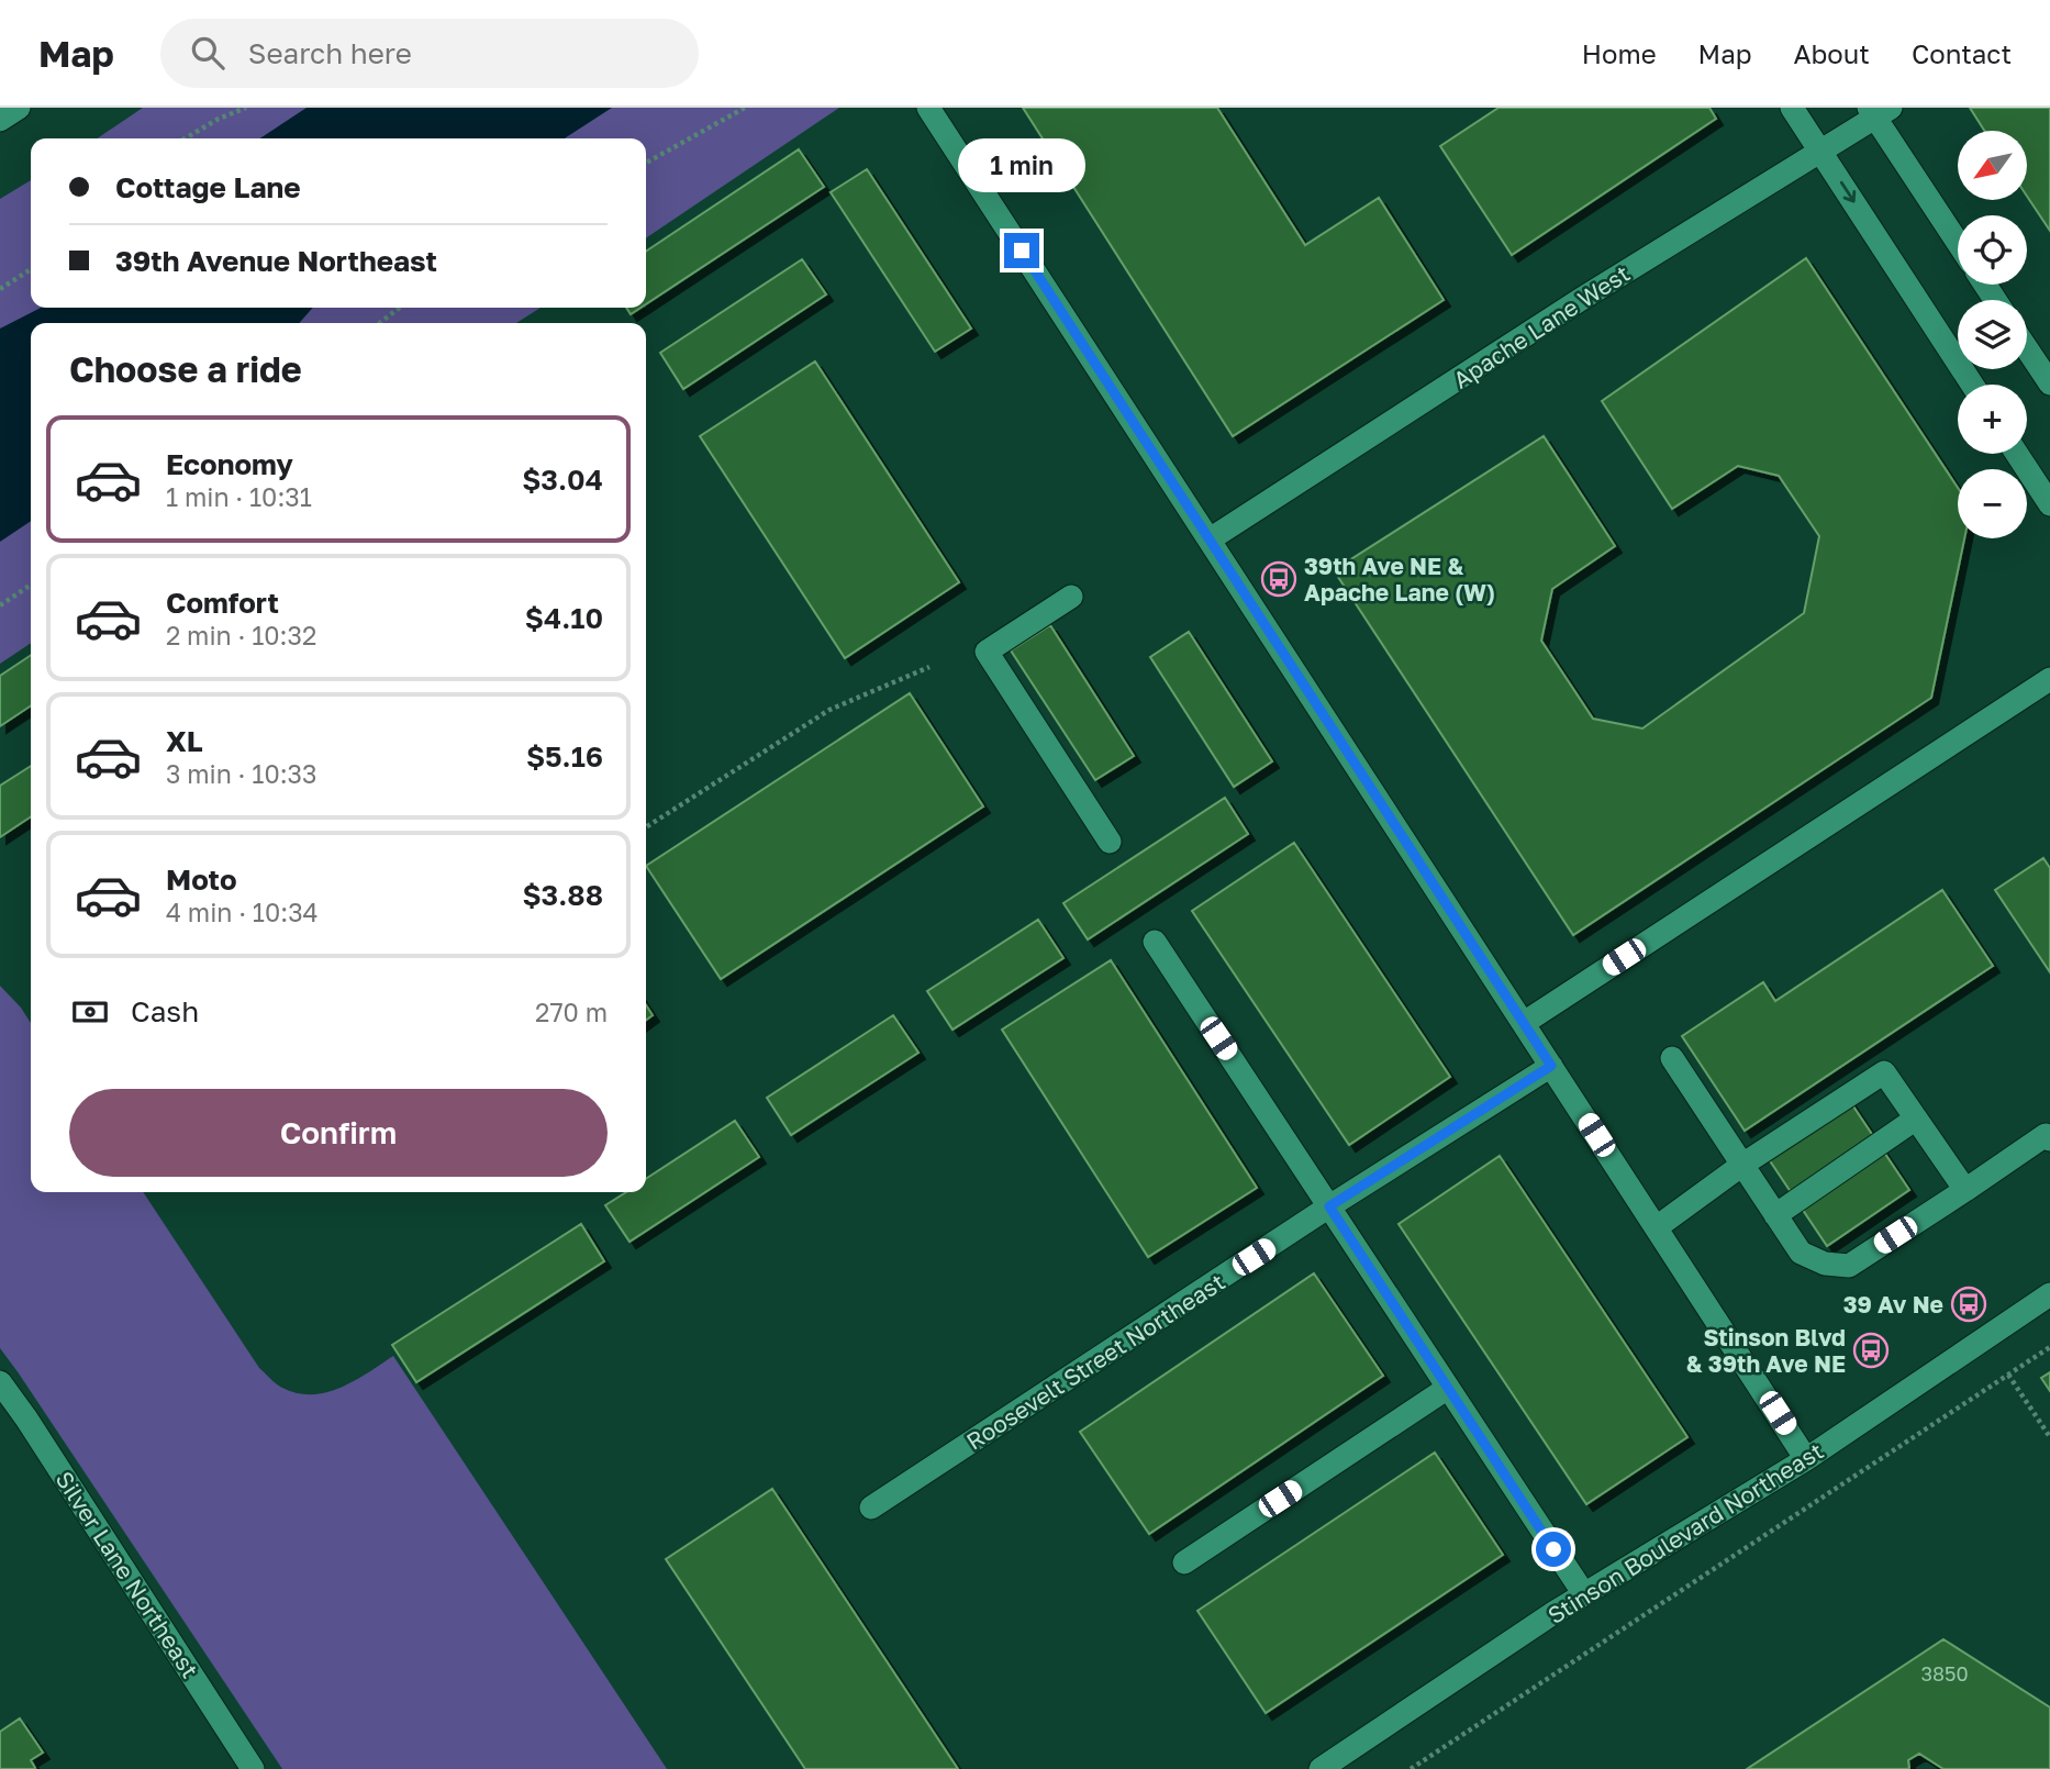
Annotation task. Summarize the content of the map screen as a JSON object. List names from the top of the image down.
{
  "streets": {
    "street": [
      "Apache Lane West",
      "Roosevelt Street Northeast",
      "Stinson Boulevard Northeast",
      "Silver Lane Northeast"
    ]
  },
  "places": {
    "bus stop": ["39th Ave NE & Apache Lane (W)", "39 Av Ne", "Stinson Blvd & 39th Ave NE"]
  },
  "house_numbers": ["3850"],
  "north": "bottom left",
  "page": {
    "header": "Map",
    "search": "Search here",
    "nav": [
      "Home",
      "Map",
      "About",
      "Contact"
    ],
    "map_buttons": ["+", "−"],
    "bubble": "1 min",
    "banner": ["Cottage Lane", "39th Avenue Northeast"],
    "heading": "Choose a ride",
    "list": [
      {
        "name": "Economy",
        "note": "1 min · 10:31",
        "value": "$3.04"
      },
      {
        "name": "Comfort",
        "note": "2 min · 10:32",
        "value": "$4.10"
      },
      {
        "name": "XL",
        "note": "3 min · 10:33",
        "value": "$5.16"
      },
      {
        "name": "Moto",
        "note": "4 min · 10:34",
        "value": "$3.88"
      }
    ],
    "pay": ["Cash", "270 m"],
    "buttons": "Confirm"
  }
}
